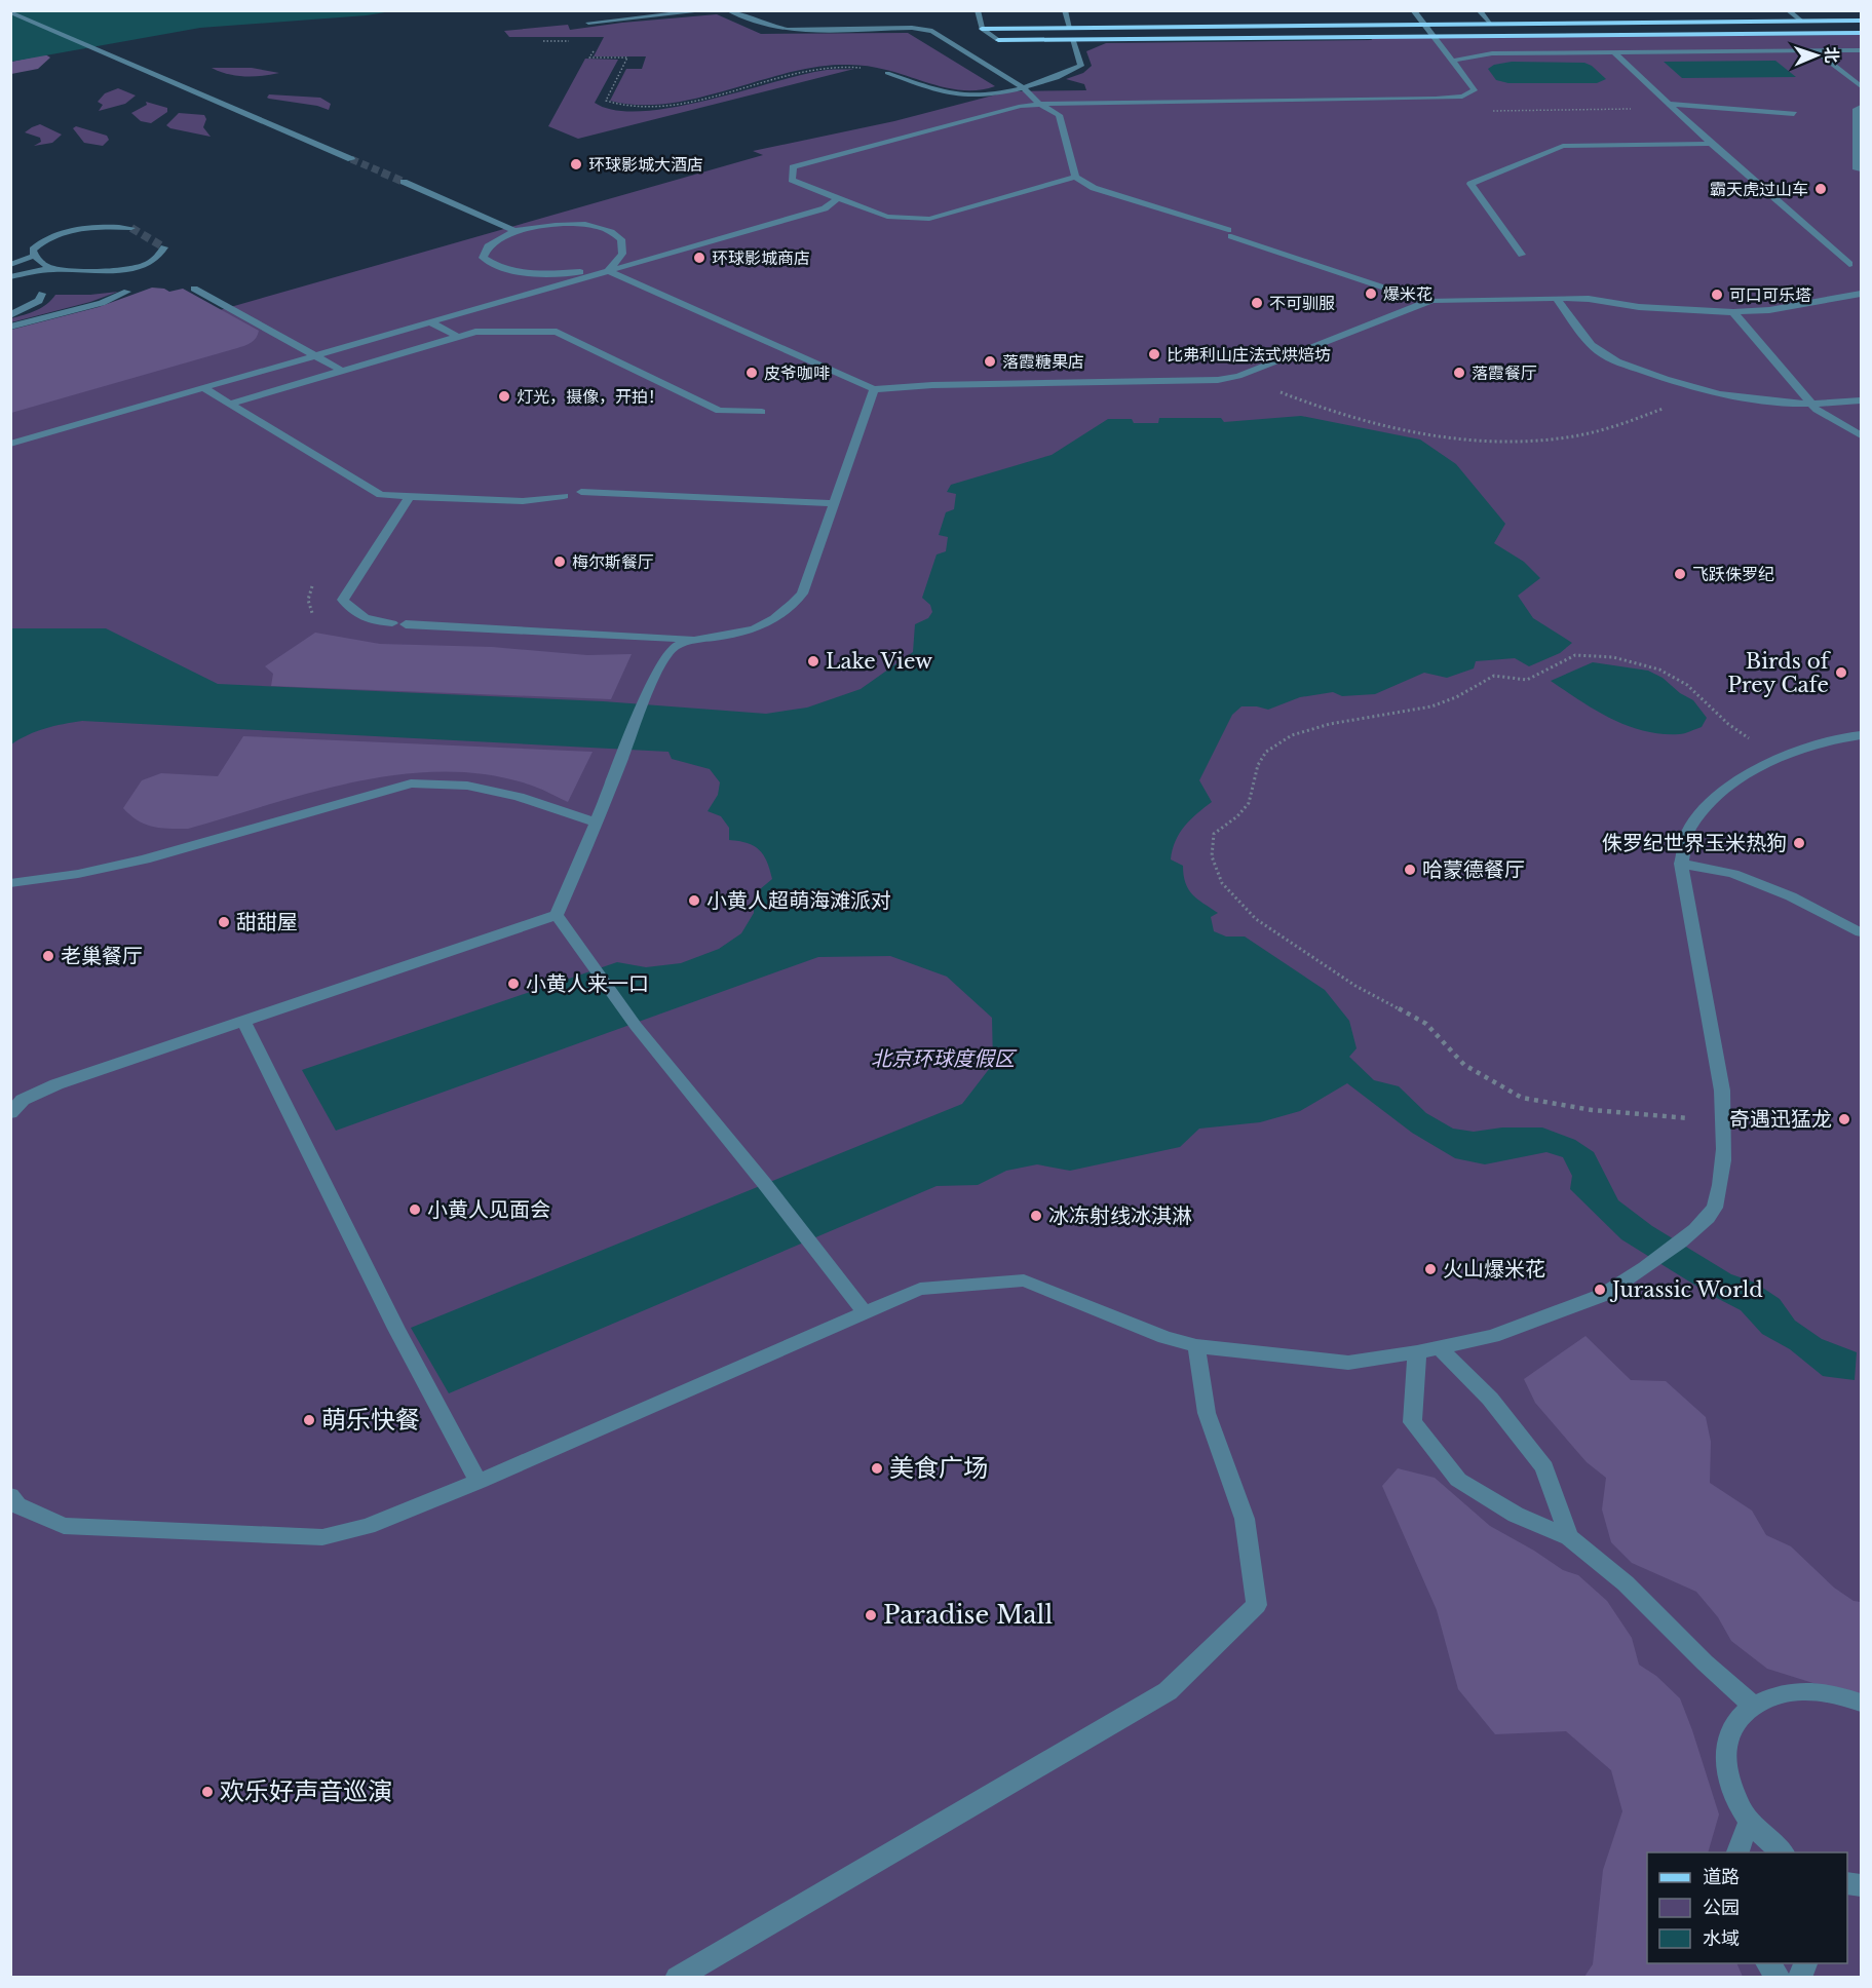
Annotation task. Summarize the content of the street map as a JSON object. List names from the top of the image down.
{
  "parks": ["北京环球度假区"],
  "places": [
    "环球影城大酒店",
    "霸天虎过山车",
    "环球影城商店",
    "爆米花",
    "可口可乐塔",
    "不可驯服",
    "比弗利山庄法式烘焙坊",
    "落霞糖果店",
    "皮爷咖啡",
    "落霞餐厅",
    "灯光，摄像，开拍！",
    "梅尔斯餐厅",
    "飞跃侏罗纪",
    "Lake View",
    "Birds of Prey Cafe",
    "侏罗纪世界玉米热狗",
    "哈蒙德餐厅",
    "小黄人超萌海滩派对",
    "甜甜屋",
    "老巢餐厅",
    "小黄人来一口",
    "奇遇迅猛龙",
    "小黄人见面会",
    "冰冻射线冰淇淋",
    "火山爆米花",
    "Jurassic World",
    "萌乐快餐",
    "美食广场",
    "Paradise Mall",
    "欢乐好声音巡演"
  ],
  "legend": ["道路", "公园", "水域"],
  "north": "right"
}
